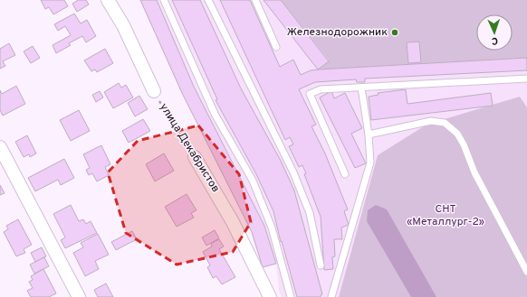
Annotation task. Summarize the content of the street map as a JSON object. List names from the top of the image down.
{
  "streets": {
    "street": ["улица Декабристов"]
  },
  "parks": ["СНТ «Металлург-2»"],
  "places": ["Железнодорожник"],
  "north": "bottom"
}
